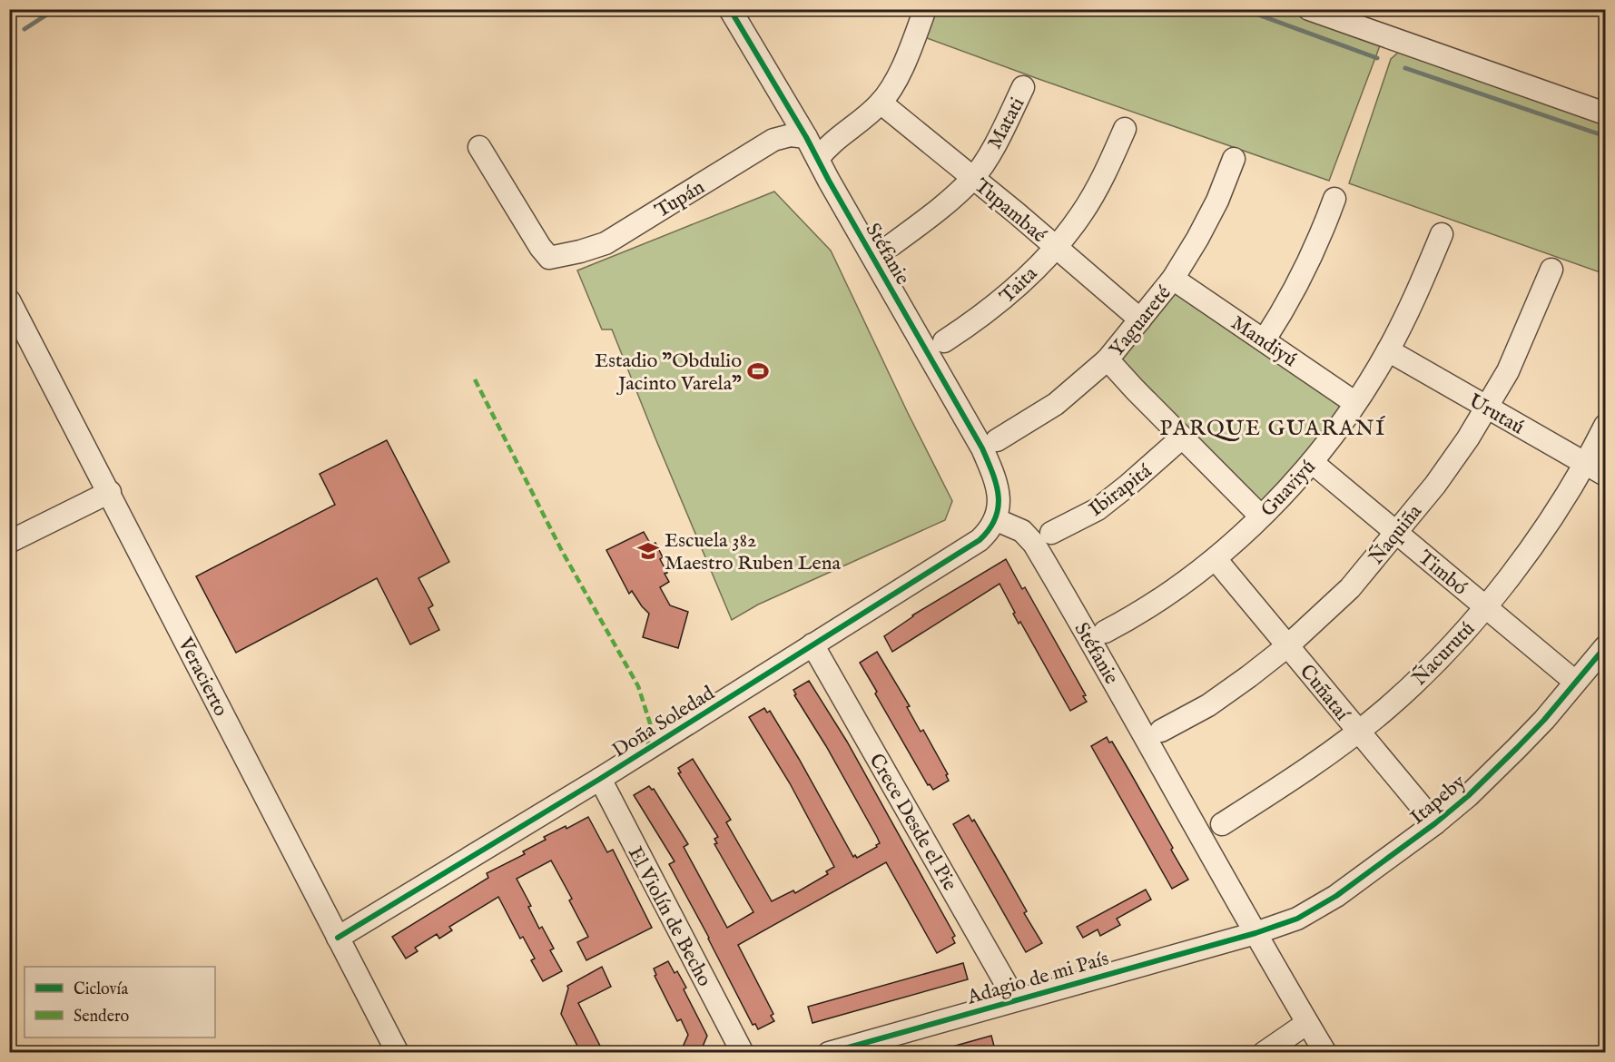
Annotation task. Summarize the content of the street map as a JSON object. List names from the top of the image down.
{
  "streets": {
    "street": [
      "Matati",
      "Tupán",
      "Tupambaé",
      "Stéfanie",
      "Taita",
      "Yaguareté",
      "Mandiyú",
      "Urutaú",
      "Guaviyú",
      "Ibirapitá",
      "Ñaquiña",
      "Timbó",
      "Ñacurutú",
      "Veracierto",
      "Cuñataí",
      "Doña Soledad",
      "Itapeby",
      "Crece Desde el Pie",
      "El Violín de Becho",
      "Adagio de mi País"
    ]
  },
  "crossings": [
    ["Matati", "Tupambaé"],
    ["Tupán", "Stéfanie"],
    ["Tupambaé", "Taita"],
    ["Tupambaé", "Yaguareté"],
    ["Stéfanie", "Doña Soledad"],
    ["Stéfanie", "Itapeby"],
    ["Stéfanie", "Adagio de mi País"],
    ["Yaguareté", "Mandiyú"],
    ["Mandiyú", "Guaviyú"],
    ["Urutaú", "Guaviyú"],
    ["Urutaú", "Ñaquiña"],
    ["Urutaú", "Ñacurutú"],
    ["Guaviyú", "Timbó"],
    ["Guaviyú", "Cuñataí"],
    ["Ñaquiña", "Timbó"],
    ["Ñaquiña", "Cuñataí"],
    ["Timbó", "Ñacurutú"],
    ["Timbó", "Itapeby"],
    ["Ñacurutú", "Cuñataí"],
    ["Veracierto", "Doña Soledad"],
    ["Cuñataí", "Itapeby"],
    ["Doña Soledad", "Crece Desde el Pie"],
    ["Doña Soledad", "El Violín de Becho"],
    ["Itapeby", "Adagio de mi País"],
    ["Crece Desde el Pie", "Adagio de mi País"]
  ],
  "districts": ["PARQUE GUARANÍ"],
  "places": {
    "sports": ["Estadio \"Obdulio Jacinto Varela\""],
    "school or university": ["Escuela 382 Maestro Ruben Lena"]
  },
  "legend": ["Ciclovía", "Sendero"]
}
